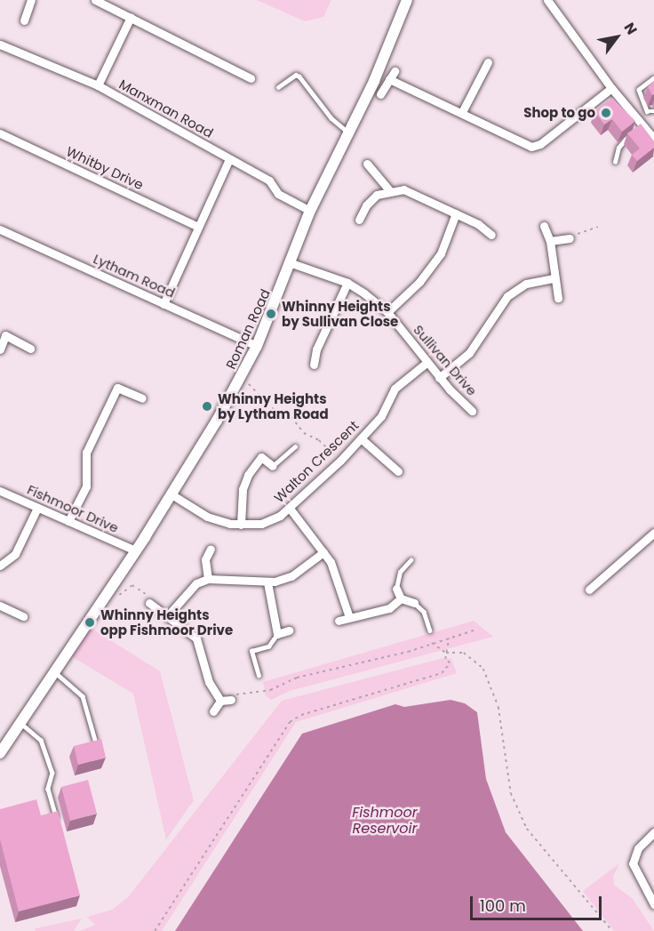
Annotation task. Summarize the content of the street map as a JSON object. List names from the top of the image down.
{
  "streets": {
    "street": [
      "Manxman Road",
      "Whitby Drive",
      "Lytham Road",
      "Roman Road",
      "Sullivan Drive",
      "Walton Crescent",
      "Fishmoor Drive"
    ]
  },
  "crossings": [
    ["Manxman Road", "Roman Road"],
    ["Lytham Road", "Roman Road"],
    ["Roman Road", "Sullivan Drive"],
    ["Roman Road", "Walton Crescent"],
    ["Roman Road", "Fishmoor Drive"],
    ["Sullivan Drive", "Walton Crescent"]
  ],
  "water": ["Fishmoor Reservoir"],
  "places": [
    "Shop to go",
    "Whinny Heights by Sullivan Close",
    "Whinny Heights by Lytham Road",
    "Whinny Heights opp Fishmoor Drive"
  ],
  "scale_bar": "100 m",
  "north": "top right"
}
